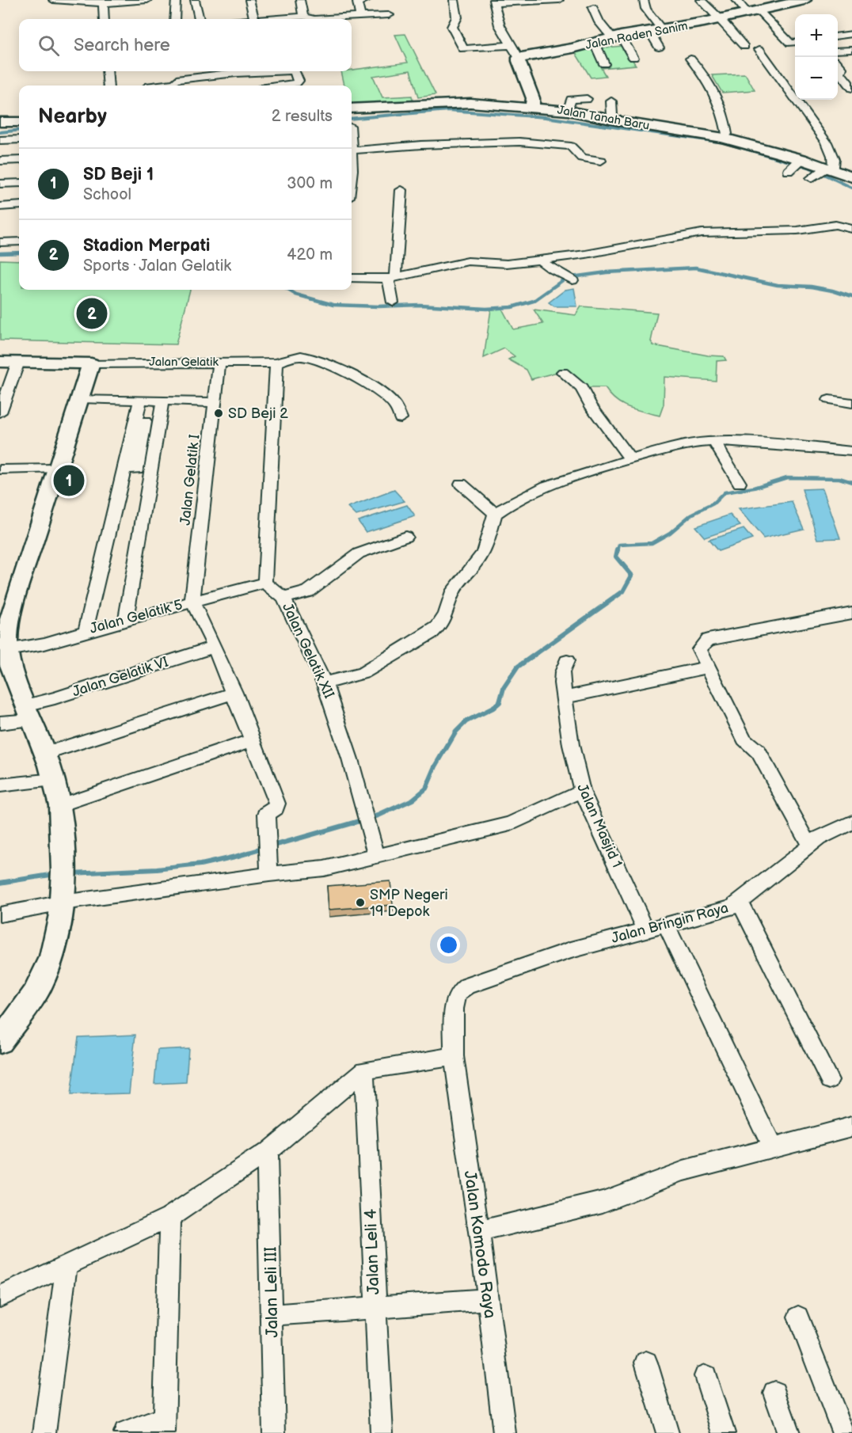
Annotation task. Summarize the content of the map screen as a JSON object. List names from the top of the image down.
{
  "streets": {
    "street": [
      "Jalan Raden Sanim",
      "Jalan Tanah Baru",
      "Jalan Gelatik",
      "Jalan Gelatik I",
      "Jalan Gelatik 5",
      "Jalan Gelatik XII",
      "Jalan Gelatik VI",
      "Jalan Masjid 1",
      "Jalan Bringin Raya",
      "Jalan Komodo Raya",
      "Jalan Leli 4",
      "Jalan Leli III"
    ]
  },
  "crossings": [
    ["Jalan Gelatik", "Jalan Gelatik I"],
    ["Jalan Gelatik I", "Jalan Gelatik 5"],
    ["Jalan Gelatik 5", "Jalan Gelatik XII"],
    ["Jalan Masjid 1", "Jalan Bringin Raya"],
    ["Jalan Bringin Raya", "Jalan Komodo Raya"]
  ],
  "places": ["SD Beji 2", "SMP Negeri 19 Depok"],
  "page": {
    "map_buttons": ["+", "−"],
    "search": "Search here",
    "heading": ["Nearby", "2 results"],
    "list": [
      {
        "mark": "1",
        "name": "SD Beji 1",
        "note": "School",
        "value": "300 m"
      },
      {
        "mark": "2",
        "name": "Stadion Merpati",
        "note": "Sports · Jalan Gelatik",
        "value": "420 m"
      }
    ],
    "pins": ["2", "1"]
  }
}
